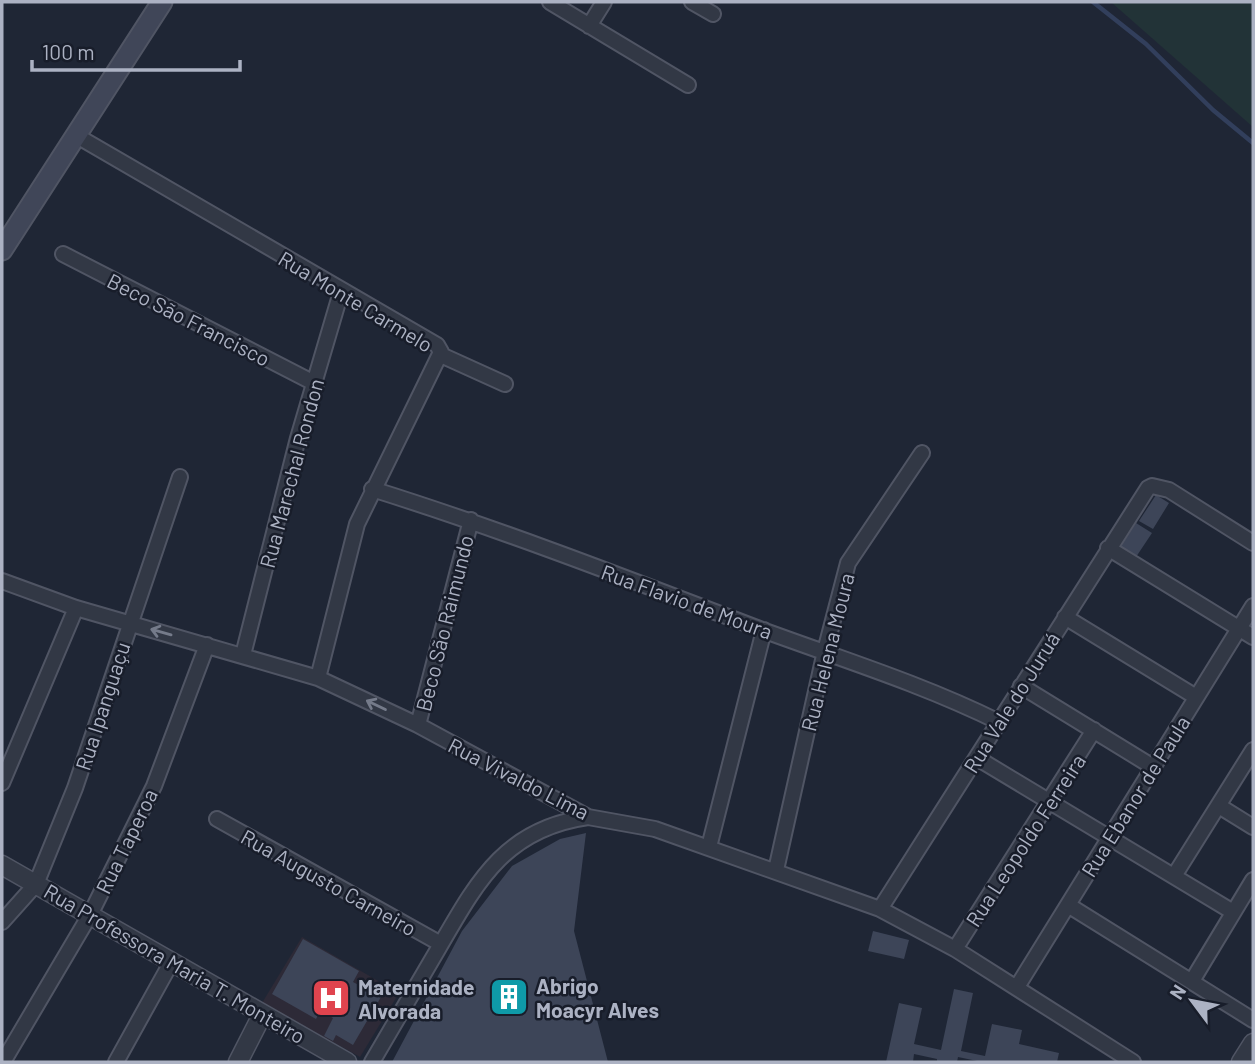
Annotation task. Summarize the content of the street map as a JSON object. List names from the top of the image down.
{
  "streets": {
    "street": [
      "Rua Monte Carmelo",
      "Beco São Francisco",
      "Rua Marechal Rondon",
      "Rua Flavio de Moura",
      "Beco São Raimundo",
      "Rua Helena Moura",
      "Rua Vale do Juruá",
      "Rua Ipanguaçu",
      "Rua Vivaldo Lima",
      "Rua Ebanor de Paula",
      "Rua Leopoldo Ferreira",
      "Rua Taperoa",
      "Rua Augusto Carneiro",
      "Rua Professora Maria T. Monteiro"
    ]
  },
  "crossings": [
    ["Rua Monte Carmelo", "Rua Marechal Rondon"],
    ["Rua Monte Carmelo", "Rua Flavio de Moura"],
    ["Rua Monte Carmelo", "Rua Vivaldo Lima"],
    ["Beco São Francisco", "Rua Marechal Rondon"],
    ["Rua Marechal Rondon", "Rua Vivaldo Lima"],
    ["Rua Flavio de Moura", "Beco São Raimundo"],
    ["Rua Flavio de Moura", "Rua Helena Moura"],
    ["Rua Flavio de Moura", "Rua Vale do Juruá"],
    ["Beco São Raimundo", "Rua Vivaldo Lima"],
    ["Rua Helena Moura", "Rua Vivaldo Lima"],
    ["Rua Vale do Juruá", "Rua Vivaldo Lima"],
    ["Rua Ipanguaçu", "Rua Vivaldo Lima"],
    ["Rua Ipanguaçu", "Rua Professora Maria T. Monteiro"],
    ["Rua Vivaldo Lima", "Rua Ebanor de Paula"],
    ["Rua Vivaldo Lima", "Rua Leopoldo Ferreira"],
    ["Rua Vivaldo Lima", "Rua Taperoa"],
    ["Rua Taperoa", "Rua Professora Maria T. Monteiro"]
  ],
  "places": {
    "building": ["Abrigo Moacyr Alves"],
    "hospital": ["Maternidade Alvorada"]
  },
  "scale_bar": "100 m",
  "north": "top left"
}
